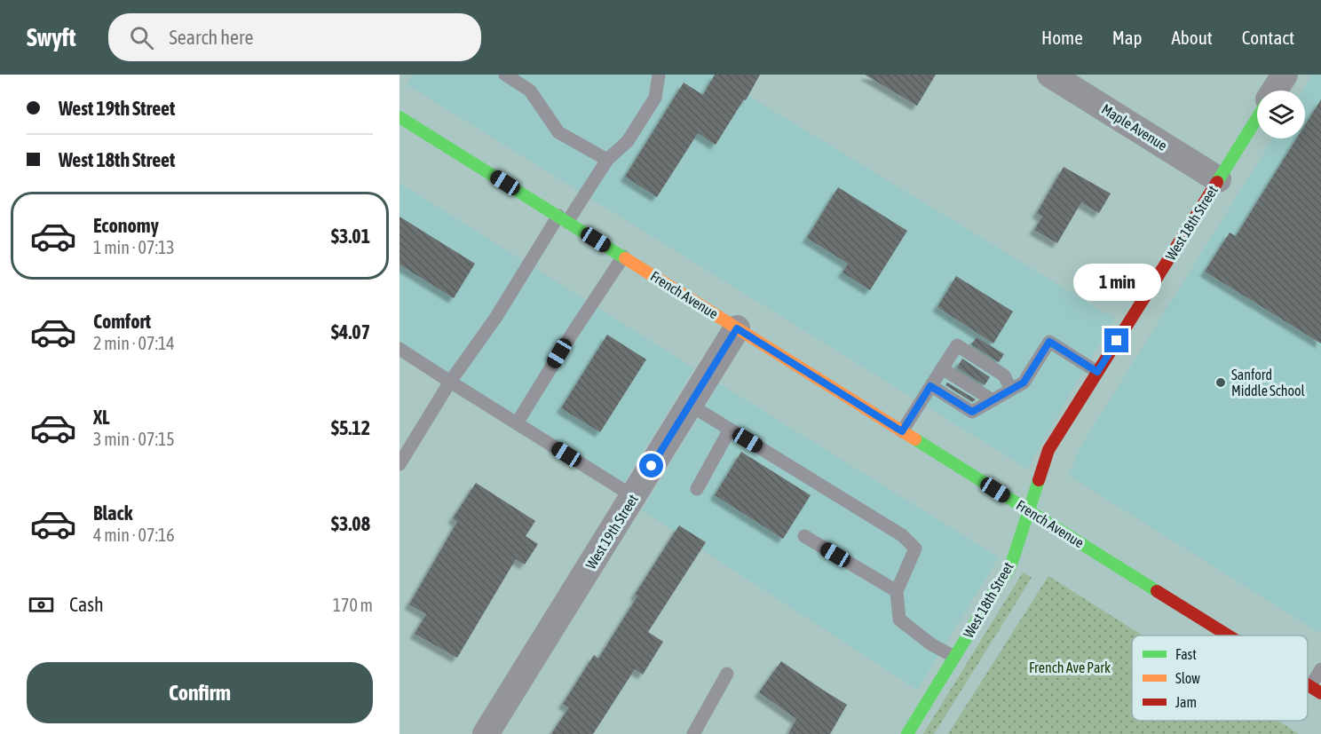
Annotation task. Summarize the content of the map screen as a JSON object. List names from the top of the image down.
{
  "streets": {
    "main road": ["West 18th Street", "French Avenue"],
    "street": ["Maple Avenue", "West 19th Street"]
  },
  "crossings": [
    ["Maple Avenue", "West 18th Street"],
    ["West 18th Street", "French Avenue"],
    ["French Avenue", "West 19th Street"]
  ],
  "parks": ["French Ave Park"],
  "places": ["Sanford Middle School"],
  "legend": ["Fast", "Slow", "Jam"],
  "page": {
    "header": "Swyft",
    "search": "Search here",
    "nav": [
      "Home",
      "Map",
      "About",
      "Contact"
    ],
    "banner": ["West 19th Street", "West 18th Street"],
    "list": [
      {
        "name": "Economy",
        "note": "1 min · 07:13",
        "value": "$3.01"
      },
      {
        "name": "Comfort",
        "note": "2 min · 07:14",
        "value": "$4.07"
      },
      {
        "name": "XL",
        "note": "3 min · 07:15",
        "value": "$5.12"
      },
      {
        "name": "Black",
        "note": "4 min · 07:16",
        "value": "$3.08"
      }
    ],
    "bubble": "1 min",
    "pay": ["Cash", "170 m"],
    "buttons": "Confirm"
  }
}
